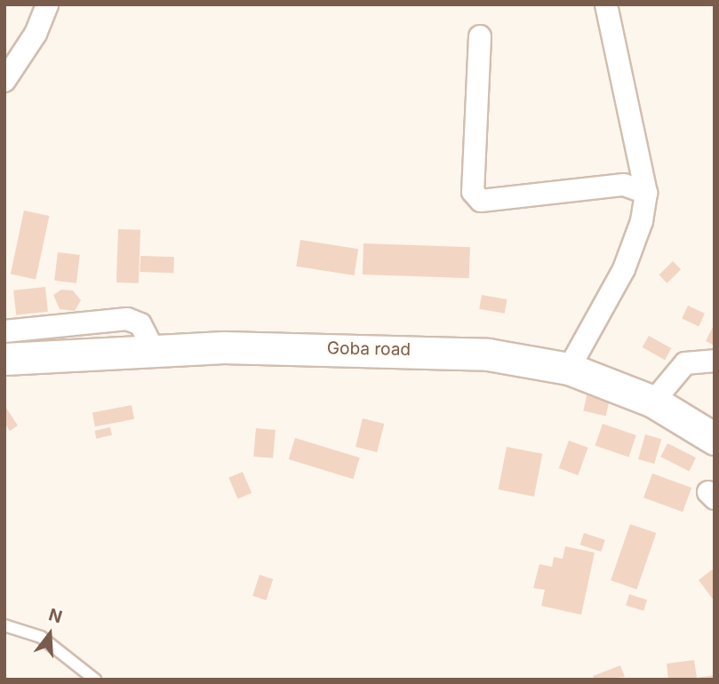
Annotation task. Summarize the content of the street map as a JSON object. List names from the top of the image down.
{
  "streets": {
    "street": ["Goba road"]
  },
  "north": "top"
}
